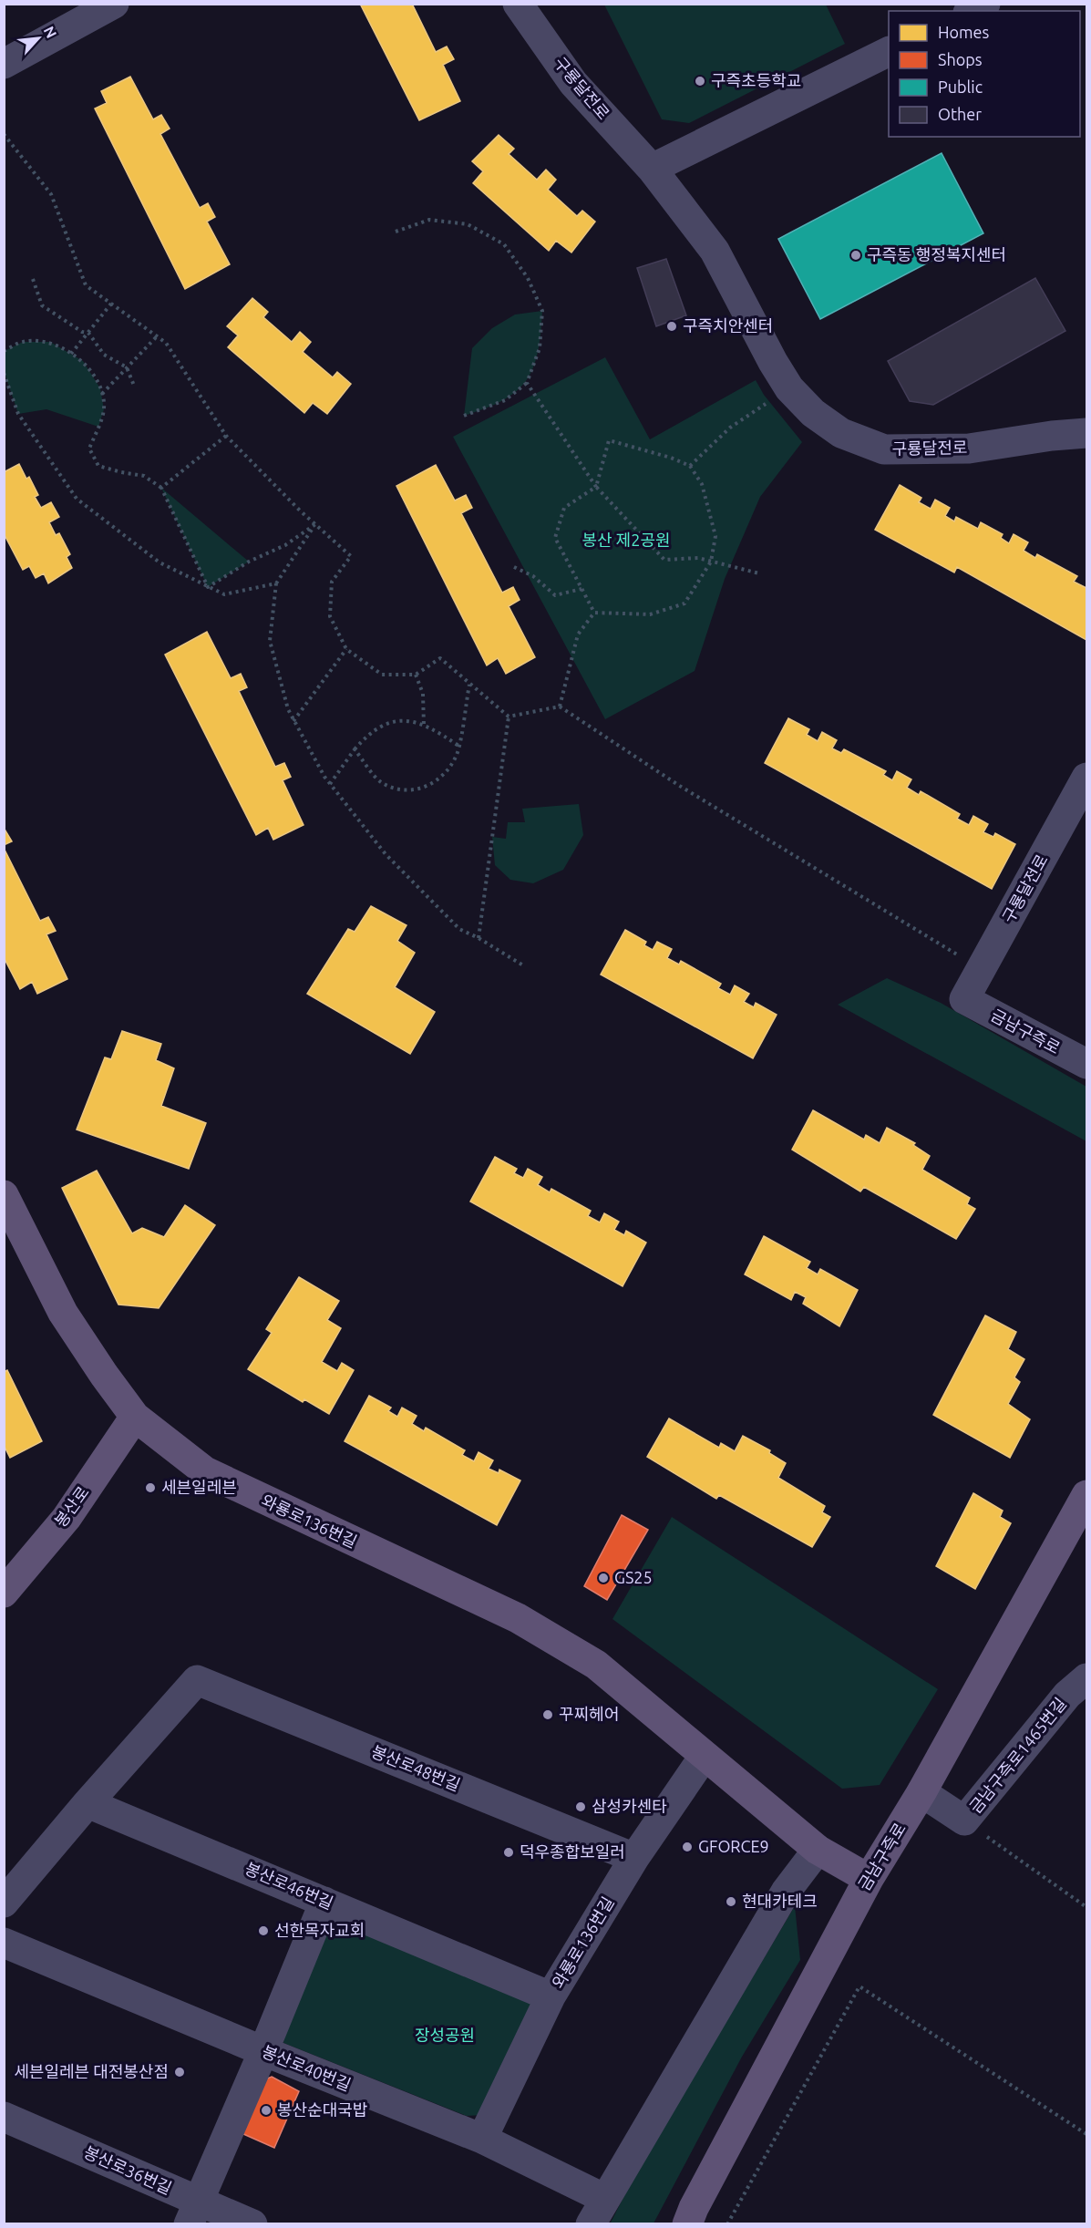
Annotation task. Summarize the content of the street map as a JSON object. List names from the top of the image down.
{
  "streets": {
    "main road": ["금남구즉로", "봉산로", "와룡로136번길"],
    "street": [
      "구룡달전로",
      "금남구즉로1465번길",
      "봉산로48번길",
      "봉산로46번길",
      "봉산로40번길",
      "봉산로36번길"
    ]
  },
  "crossings": [
    ["구룡달전로", "금남구즉로"],
    ["금남구즉로", "와룡로136번길"],
    ["금남구즉로", "금남구즉로1465번길"],
    ["봉산로", "와룡로136번길"],
    ["와룡로136번길", "봉산로48번길"],
    ["와룡로136번길", "봉산로46번길"],
    ["와룡로136번길", "봉산로40번길"],
    ["봉산로48번길", "봉산로46번길"]
  ],
  "parks": ["봉산 제2공원", "장성공원"],
  "places": [
    "구즉초등학교",
    "구즉동 행정복지센터",
    "구즉치안센터",
    "세븐일레븐",
    "GS25",
    "꾸찌헤어",
    "삼성카센타",
    "GFORCE9",
    "덕우종합보일러",
    "현대카테크",
    "선한목자교회",
    "세븐일레븐 대전봉산점",
    "봉산순대국밥"
  ],
  "legend": [
    "Homes",
    "Shops",
    "Public",
    "Other"
  ],
  "north": "top right"
}
